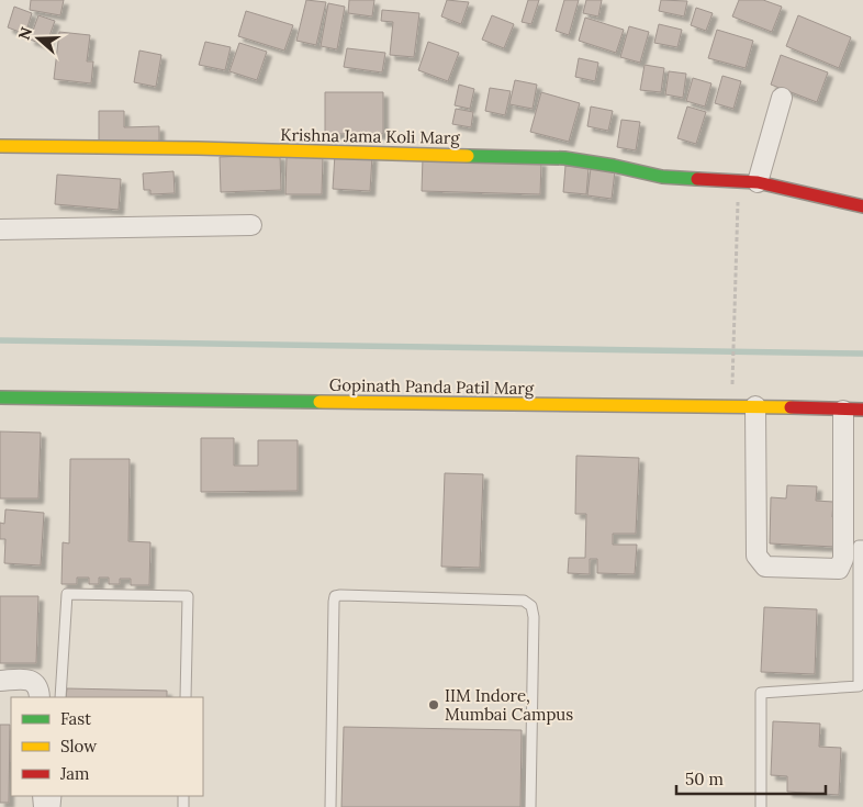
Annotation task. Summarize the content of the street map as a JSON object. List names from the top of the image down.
{
  "streets": {
    "street": ["Krishna Jama Koli Marg", "Gopinath Panda Patil Marg"]
  },
  "places": ["IIM Indore, Mumbai Campus"],
  "legend": ["Fast", "Slow", "Jam"],
  "scale_bar": "50 m",
  "north": "left"
}
